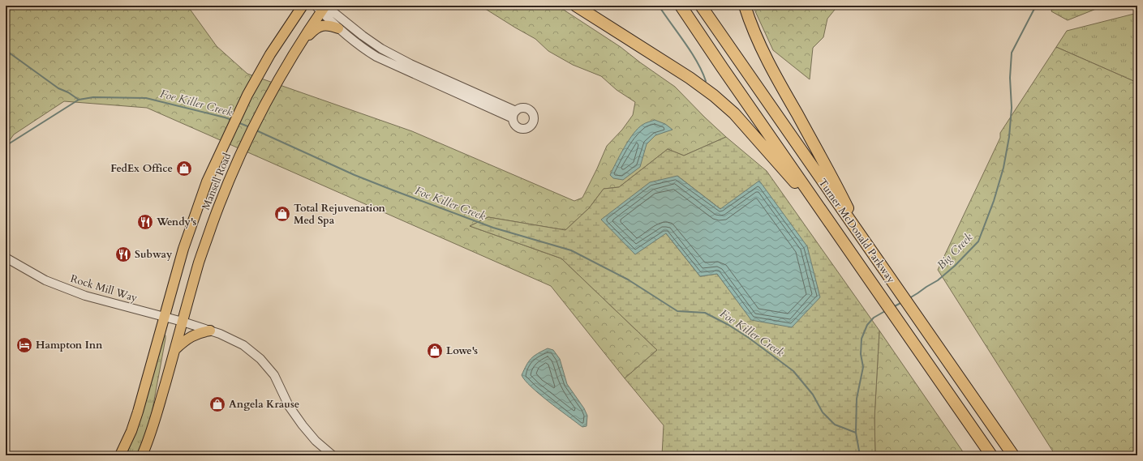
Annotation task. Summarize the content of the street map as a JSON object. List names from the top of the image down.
{
  "streets": {
    "highway": ["Turner McDonald Parkway"],
    "main road": ["Mansell Road"],
    "street": ["Rock Mill Way"]
  },
  "crossings": [
    ["Mansell Road", "Rock Mill Way"]
  ],
  "water": ["Foe Killer Creek", "Big Creek"],
  "places": {
    "shop": [
      "FedEx Office",
      "Total Rejuvenation Med Spa",
      "Lowe's",
      "Angela Krause"
    ],
    "restaurant": ["Wendy's", "Subway"],
    "hotel": ["Hampton Inn"]
  }
}
